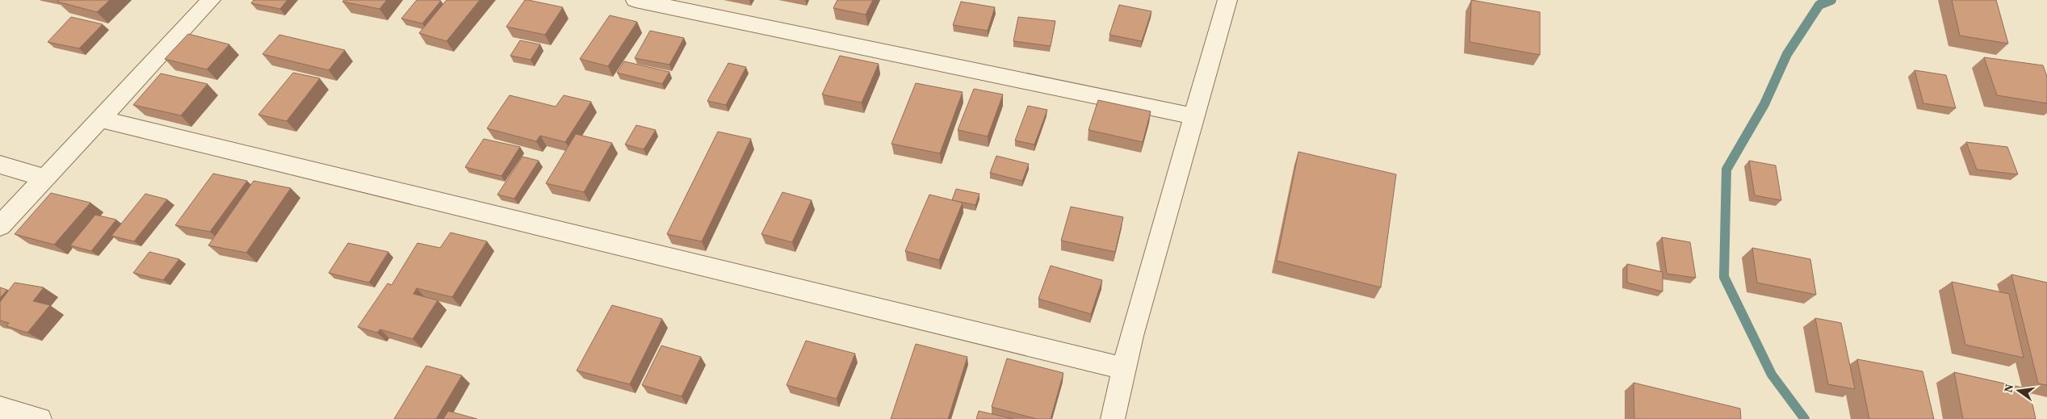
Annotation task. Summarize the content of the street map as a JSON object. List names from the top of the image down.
{
  "north": "left"
}
